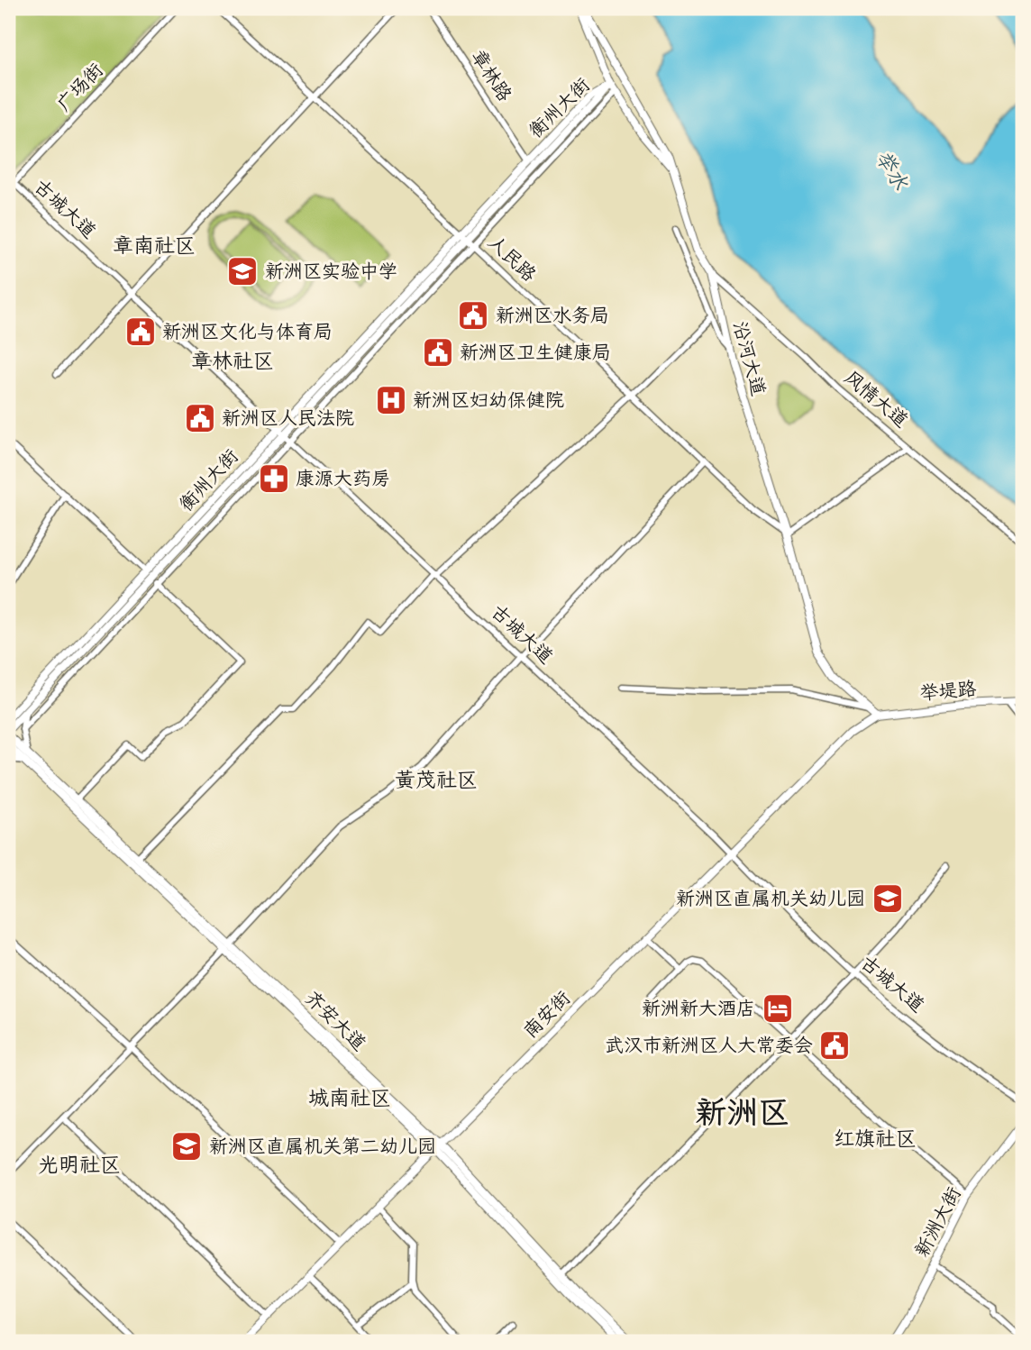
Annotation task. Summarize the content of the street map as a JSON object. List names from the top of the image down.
{
  "streets": {
    "main road": [
      "衡州大街",
      "沿河大道",
      "举堤路",
      "南安街",
      "齐安大道",
      "新洲大街"
    ],
    "street": [
      "章林路",
      "广场街",
      "古城大道",
      "人民路",
      "风情大道"
    ]
  },
  "crossings": [
    ["章林路", "衡州大街"],
    ["广场街", "古城大道"],
    ["衡州大街", "古城大道"],
    ["衡州大街", "人民路"],
    ["古城大道", "南安街"],
    ["人民路", "沿河大道"],
    ["沿河大道", "风情大道"],
    ["沿河大道", "举堤路"],
    ["沿河大道", "南安街"],
    ["举堤路", "南安街"],
    ["南安街", "齐安大道"]
  ],
  "districts": [
    "章南社区",
    "章林社区",
    "黄茂社区",
    "城南社区",
    "新洲区",
    "红旗社区",
    "光明社区"
  ],
  "water": ["举水"],
  "places": {
    "school or university": ["新洲区实验中学", "新洲区直属机关幼儿园", "新洲区直属机关第二幼儿园"],
    "public building": [
      "新洲区水务局",
      "新洲区文化与体育局",
      "新洲区卫生健康局",
      "新洲区人民法院",
      "武汉市新洲区人大常委会"
    ],
    "hospital": ["新洲区妇幼保健院"],
    "pharmacy": ["康源大药房"],
    "hotel": ["新洲新大酒店"]
  }
}
